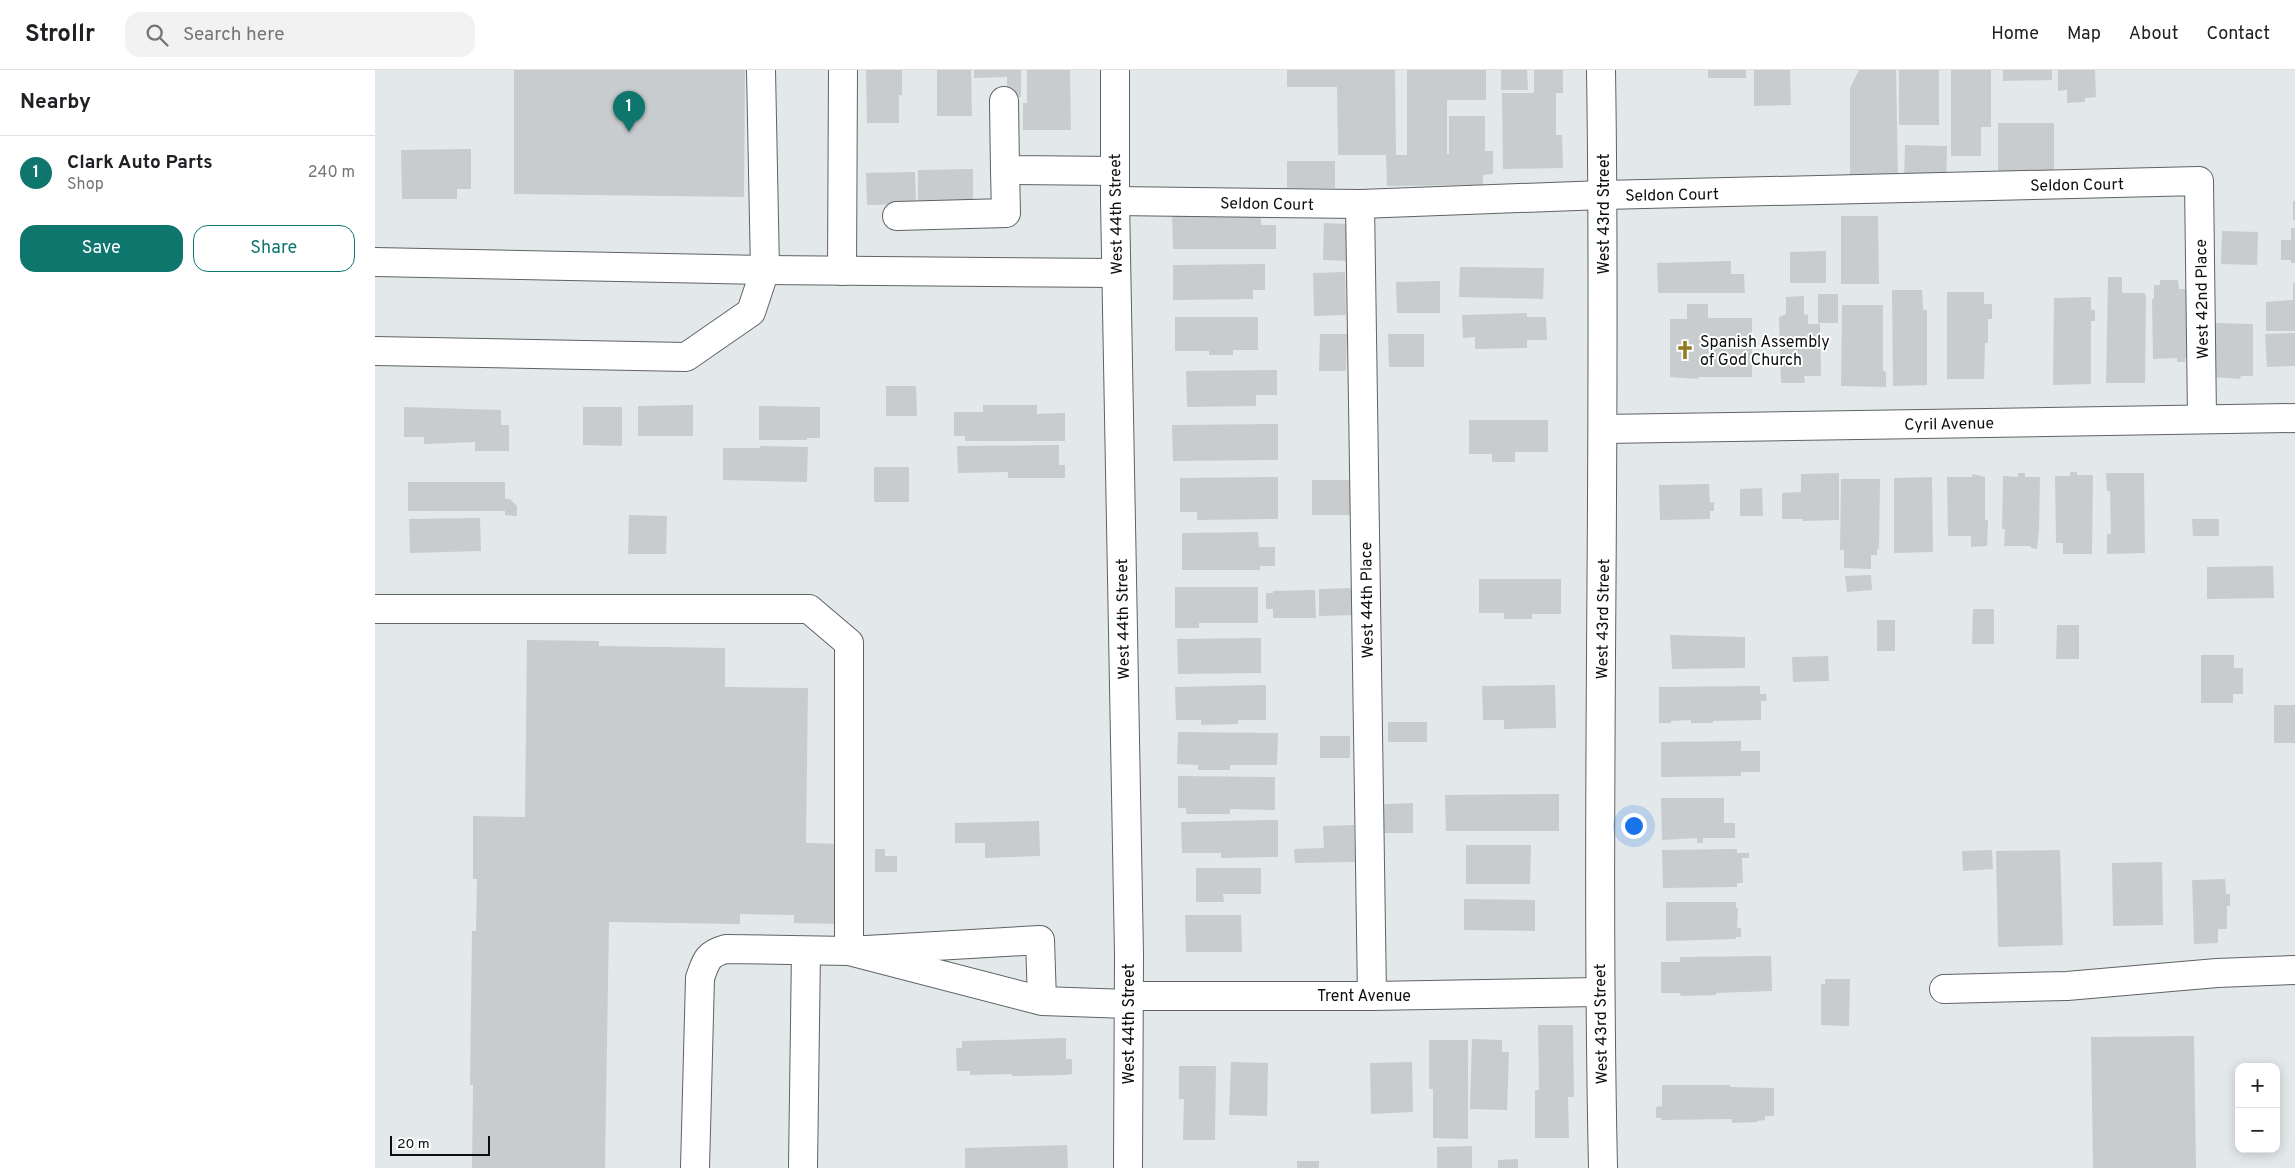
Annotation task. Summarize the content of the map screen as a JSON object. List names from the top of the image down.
{
  "streets": {
    "street": [
      "Seldon Court",
      "West 44th Street",
      "West 43rd Street",
      "West 42nd Place",
      "Cyril Avenue",
      "West 44th Place",
      "Trent Avenue"
    ]
  },
  "crossings": [
    ["Seldon Court", "West 44th Street"],
    ["Seldon Court", "West 43rd Street"],
    ["Seldon Court", "West 42nd Place"],
    ["Seldon Court", "West 44th Place"],
    ["West 44th Street", "Trent Avenue"],
    ["West 43rd Street", "Cyril Avenue"],
    ["West 43rd Street", "Trent Avenue"],
    ["West 42nd Place", "Cyril Avenue"],
    ["West 44th Place", "Trent Avenue"]
  ],
  "places": {
    "church": ["Spanish Assembly of God Church"]
  },
  "scale_bar": "20 m",
  "page": {
    "header": "Strollr",
    "search": "Search here",
    "nav": [
      "Home",
      "Map",
      "About",
      "Contact"
    ],
    "heading": "Nearby",
    "pins": "1",
    "list": [
      {
        "mark": "1",
        "name": "Clark Auto Parts",
        "note": "Shop",
        "value": "240 m"
      }
    ],
    "buttons": ["Save", "Share"],
    "map_buttons": ["+", "−"],
    "scale": "20 m"
  }
}
